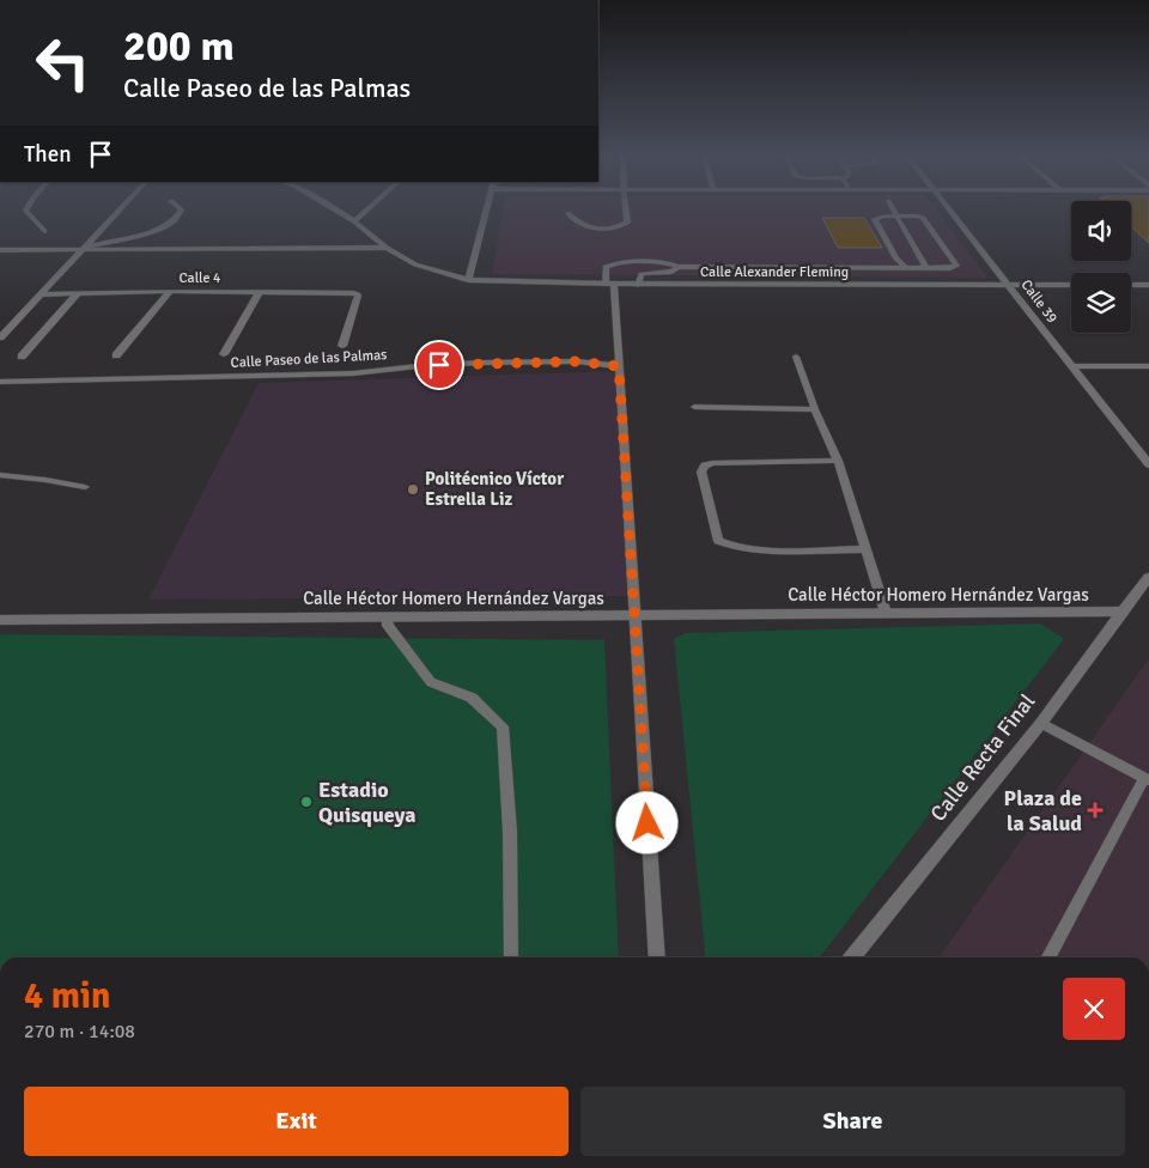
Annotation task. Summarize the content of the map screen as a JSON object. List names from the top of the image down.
{
  "streets": {
    "street": [
      "Calle Alexander Fleming",
      "Calle 4",
      "Calle 39",
      "Calle Paseo de las Palmas",
      "Calle Héctor Homero Hernández Vargas",
      "Calle Recta Final"
    ]
  },
  "crossings": [
    ["Calle Alexander Fleming", "Calle 39"],
    ["Calle Héctor Homero Hernández Vargas", "Calle Recta Final"]
  ],
  "places": {
    "other": ["Politécnico Víctor Estrella Liz", "Estadio Quisqueya"],
    "health": ["Plaza de la Salud"]
  },
  "page": {
    "turn": ["200 m", "Calle Paseo de las Palmas"],
    "then": "Then",
    "heading": ["4 min", "270 m · 14:08"],
    "buttons": ["Exit", "Share"]
  }
}
